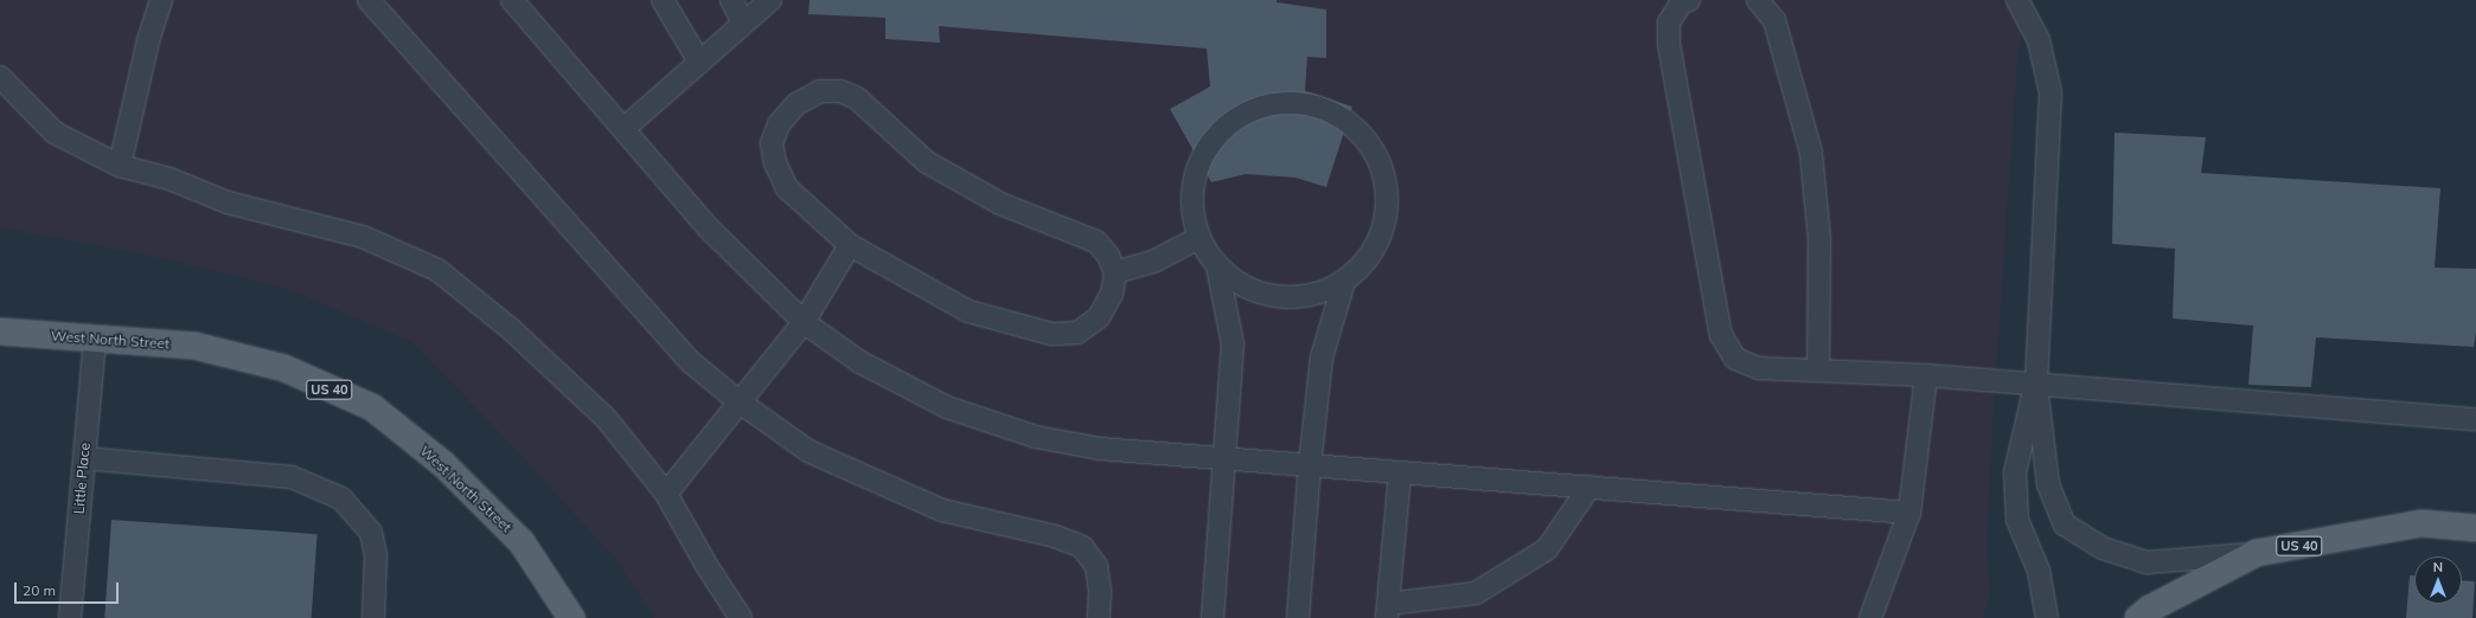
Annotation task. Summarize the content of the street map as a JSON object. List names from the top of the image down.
{
  "streets": {
    "main road": ["West North Street", "US 40"],
    "lane": ["Little Place"]
  },
  "crossings": [
    ["West North Street", "Little Place"]
  ],
  "scale_bar": "20 m",
  "north": "top"
}
